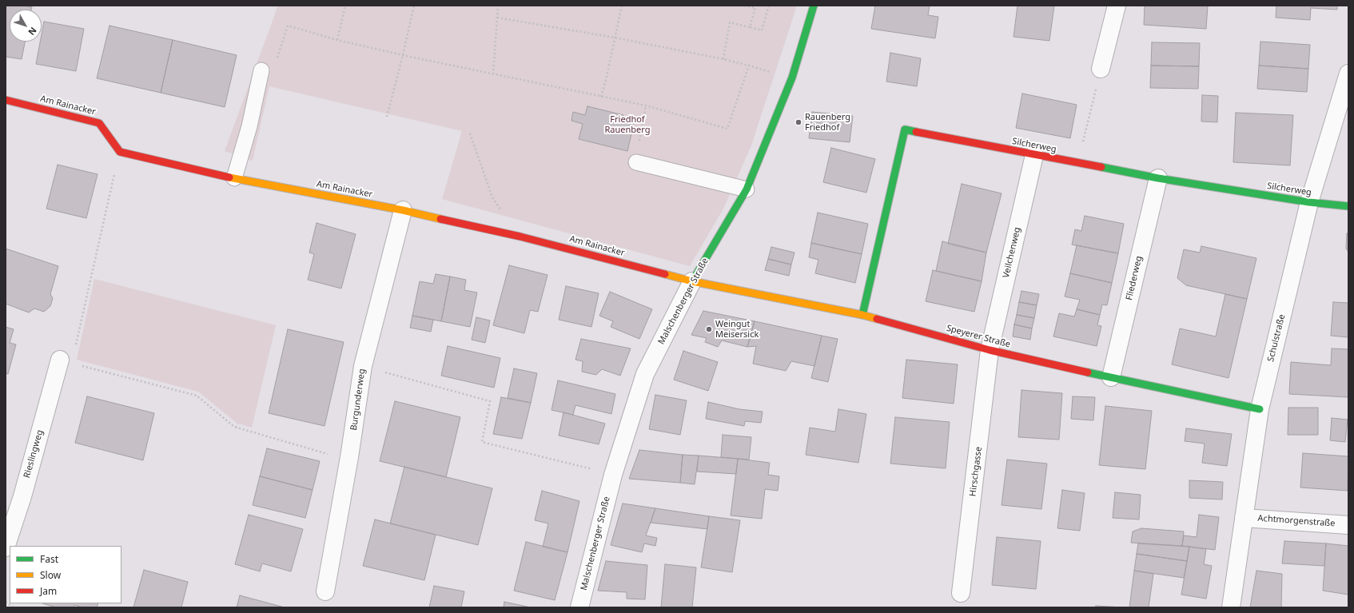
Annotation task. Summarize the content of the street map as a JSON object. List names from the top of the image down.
{
  "streets": {
    "street": [
      "Am Rainacker",
      "Silcherweg",
      "Veilchenweg",
      "Fliederweg",
      "Malschenberger Straße",
      "Speyerer Straße",
      "Schulstraße",
      "Burgunderweg",
      "Rieslingweg",
      "Hirschgasse",
      "Achtmorgenstraße"
    ]
  },
  "crossings": [
    ["Am Rainacker", "Malschenberger Straße"],
    ["Am Rainacker", "Speyerer Straße"],
    ["Am Rainacker", "Burgunderweg"],
    ["Silcherweg", "Veilchenweg"],
    ["Silcherweg", "Fliederweg"],
    ["Silcherweg", "Speyerer Straße"],
    ["Silcherweg", "Schulstraße"],
    ["Veilchenweg", "Speyerer Straße"],
    ["Veilchenweg", "Hirschgasse"],
    ["Fliederweg", "Speyerer Straße"],
    ["Malschenberger Straße", "Speyerer Straße"],
    ["Speyerer Straße", "Schulstraße"],
    ["Speyerer Straße", "Hirschgasse"],
    ["Schulstraße", "Achtmorgenstraße"]
  ],
  "parks": ["Friedhof Rauenberg"],
  "places": ["Rauenberg Friedhof", "Weingut Meisersick"],
  "legend": ["Fast", "Slow", "Jam"],
  "north": "bottom right"
}
